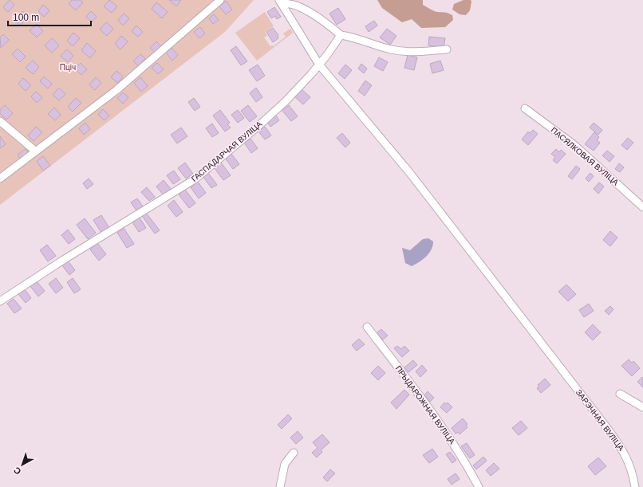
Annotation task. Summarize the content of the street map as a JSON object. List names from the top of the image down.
{
  "streets": {
    "street": [
      "ГАСПАДАРЧАЯ ВУЛІЦА",
      "ПАСЯЛКОВАЯ ВУЛІЦА",
      "ПРЫДАРОЖНАЯ ВУЛІЦА",
      "ЗАРЭЧНАЯ ВУЛІЦА"
    ]
  },
  "crossings": [
    ["ГАСПАДАРЧАЯ ВУЛІЦА", "ЗАРЭЧНАЯ ВУЛІЦА"]
  ],
  "parks": ["Пціч"],
  "scale_bar": "100 m",
  "north": "bottom left"
}
